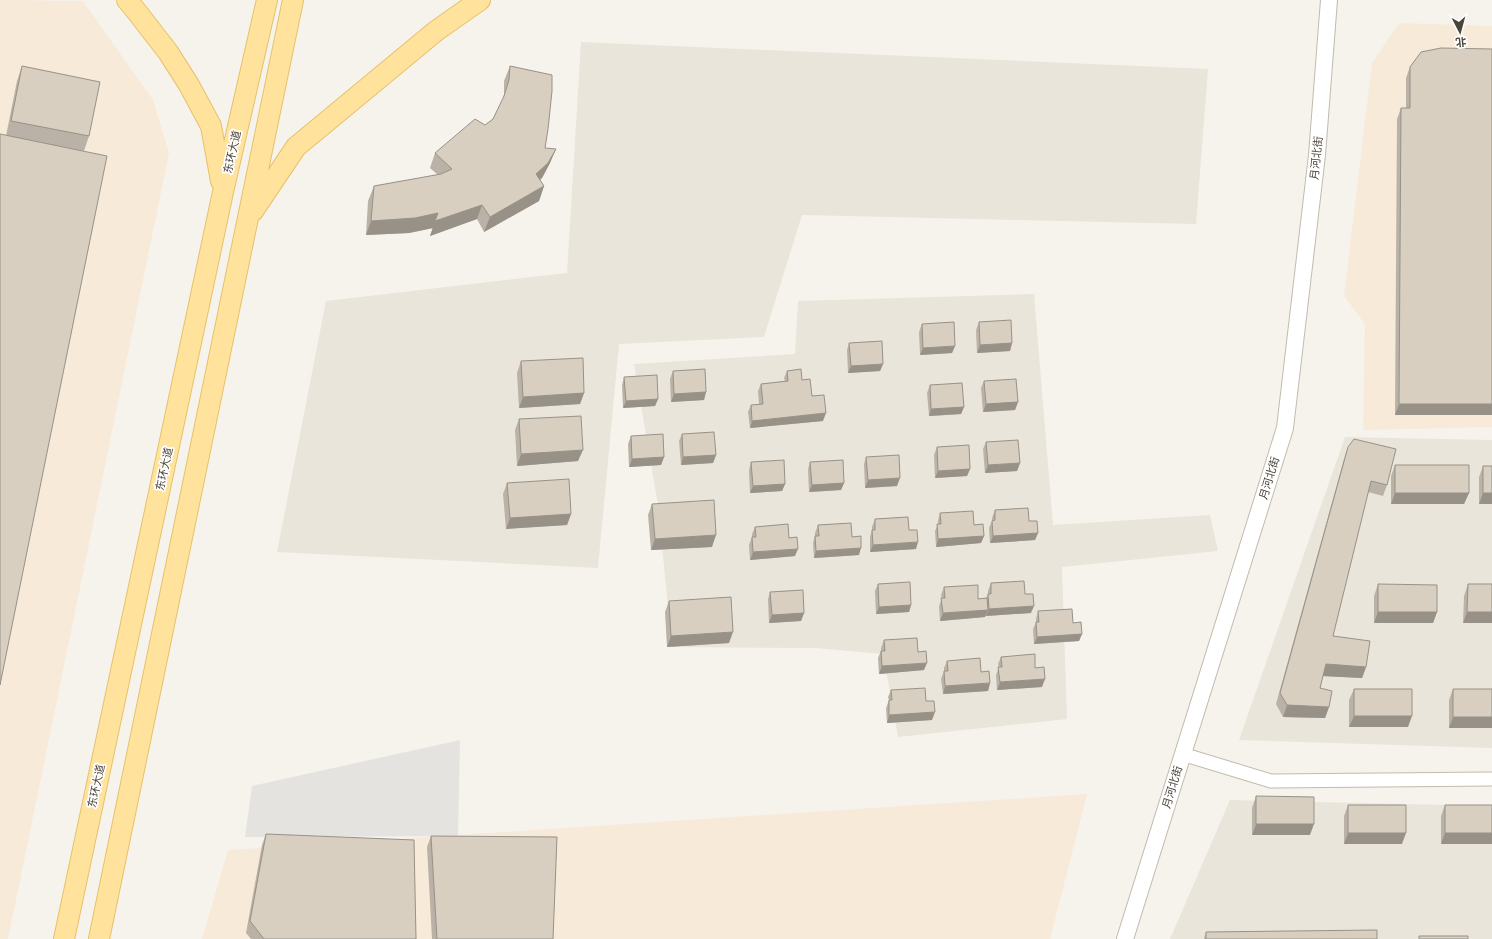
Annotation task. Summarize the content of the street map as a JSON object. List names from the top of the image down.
{
  "streets": {
    "main road": ["东环大道"],
    "street": ["月河北街"]
  },
  "north": "bottom"
}
